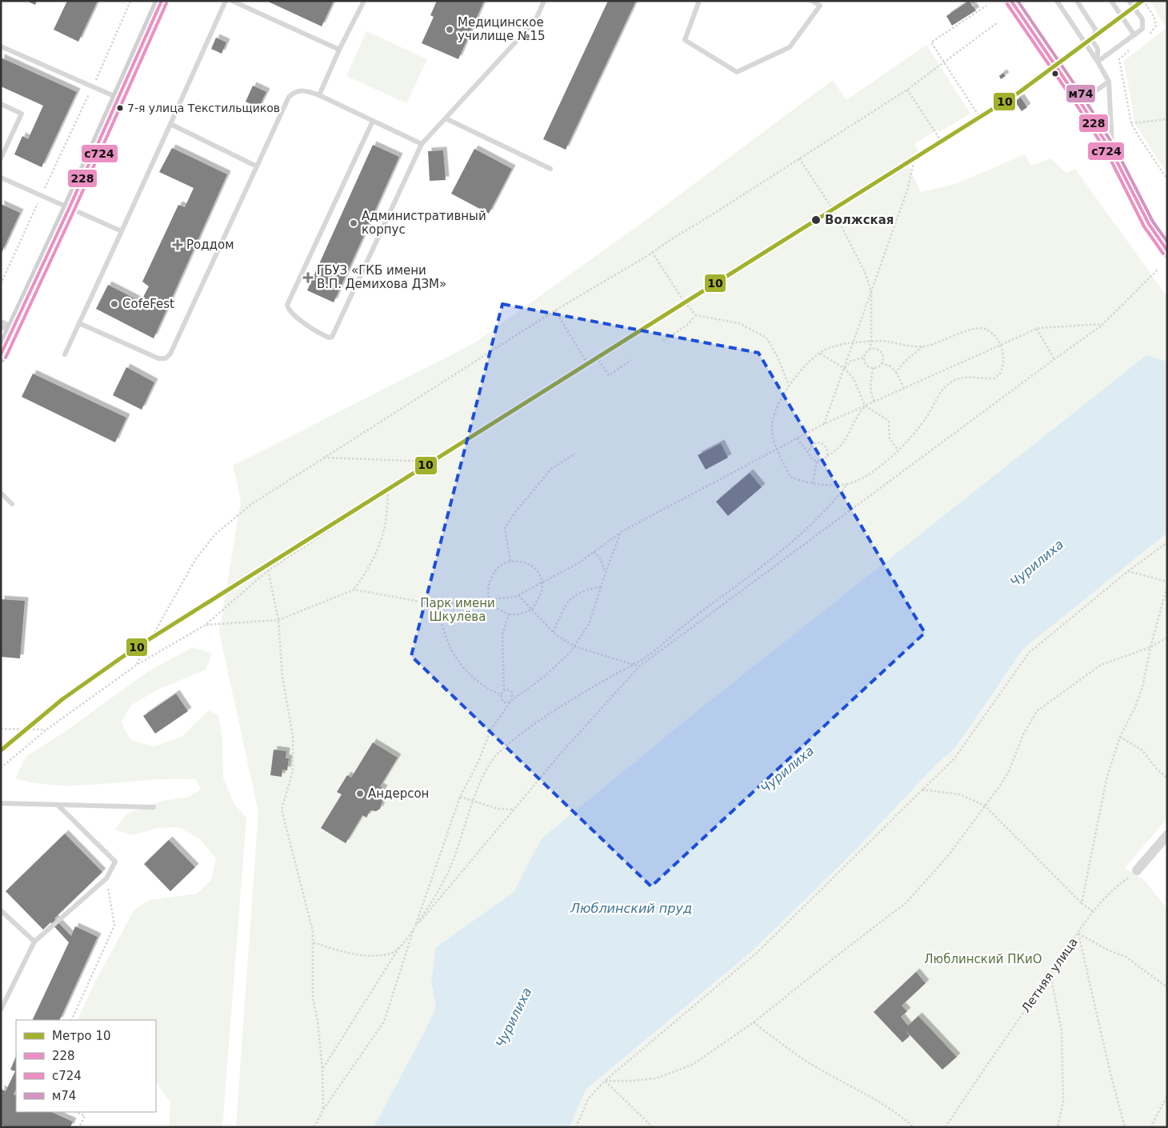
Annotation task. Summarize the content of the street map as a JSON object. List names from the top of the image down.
{
  "streets": {
    "path": ["Летняя улица"]
  },
  "water": ["Чурилиха", "Люблинский пруд"],
  "parks": ["Парк имени Шкулёва", "Люблинский ПКиО"],
  "places": {
    "other": [
      "Медицинское училище №15",
      "7-я улица Текстильщиков",
      "Волжская",
      "Административный корпус",
      "CofeFest",
      "Андерсон"
    ],
    "health": ["Роддом", "ГБУЗ «ГКБ имени В.П. Демихова ДЗМ»"]
  },
  "lines": [
    "metro line 10",
    "transit line 228",
    "transit line м74",
    "transit line с724"
  ],
  "legend": [
    "Метро 10",
    "228",
    "с724",
    "м74"
  ]
}
